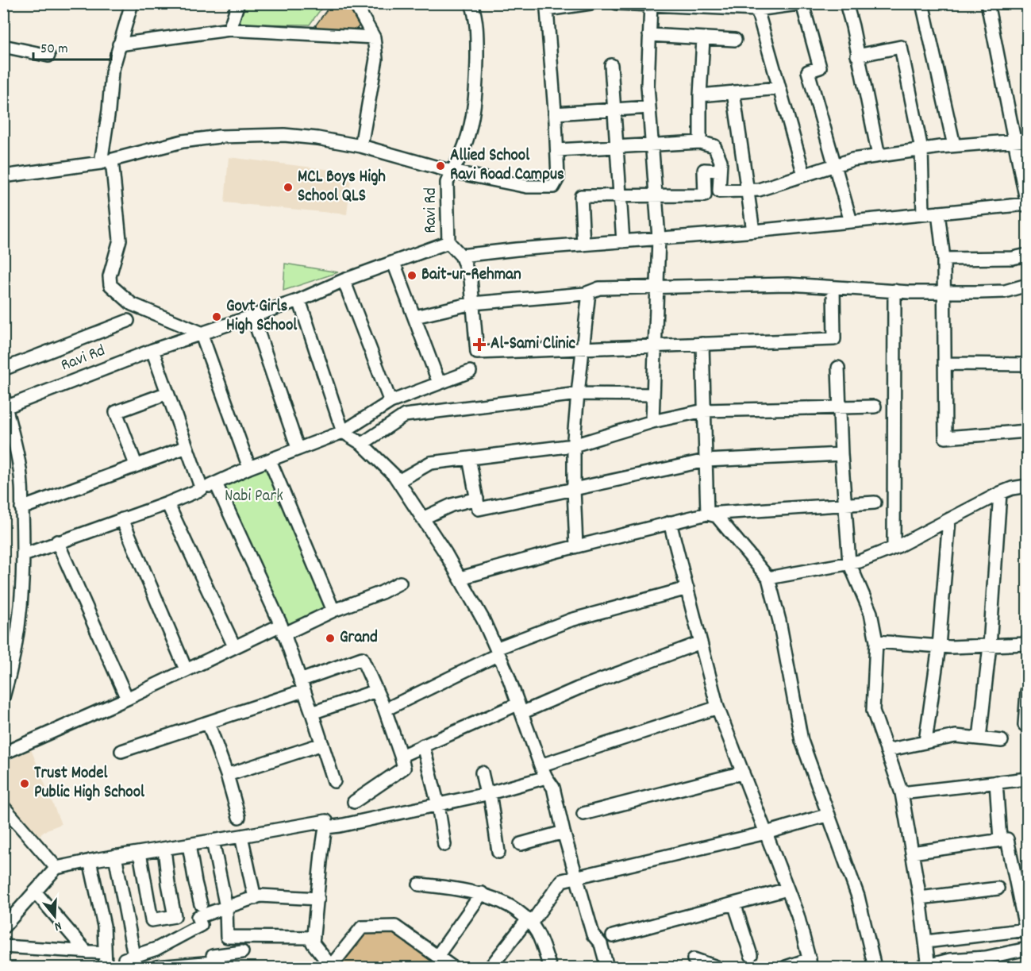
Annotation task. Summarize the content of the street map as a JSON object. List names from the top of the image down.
{
  "streets": {
    "street": ["Ravi Rd"]
  },
  "parks": ["Nabi Park"],
  "places": {
    "other": [
      "Allied School Ravi Road Campus",
      "MCL Boys High School QLS",
      "Bait-ur-Rehman",
      "Govt Girls High School",
      "Grand",
      "Trust Model Public High School"
    ],
    "health": ["Al-Sami Clinic"]
  },
  "scale_bar": "50 m",
  "north": "bottom"
}
